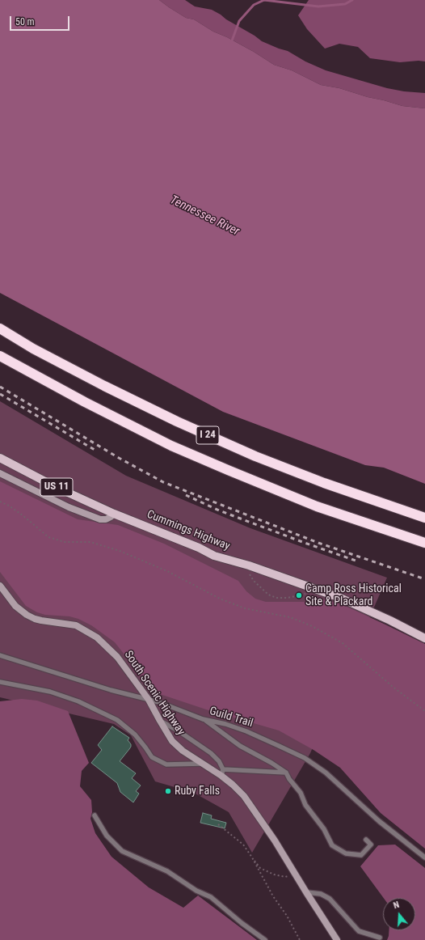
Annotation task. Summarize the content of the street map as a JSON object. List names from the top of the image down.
{
  "streets": {
    "highway": ["I 24"],
    "main road": ["US 11", "Cummings Highway", "South Scenic Highway"],
    "lane": ["Guild Trail"]
  },
  "crossings": [
    ["South Scenic Highway", "Guild Trail"]
  ],
  "water": ["Tennessee River"],
  "places": ["Camp Ross Historical Site & Plackard", "Ruby Falls"],
  "scale_bar": "50 m",
  "north": "top"
}
